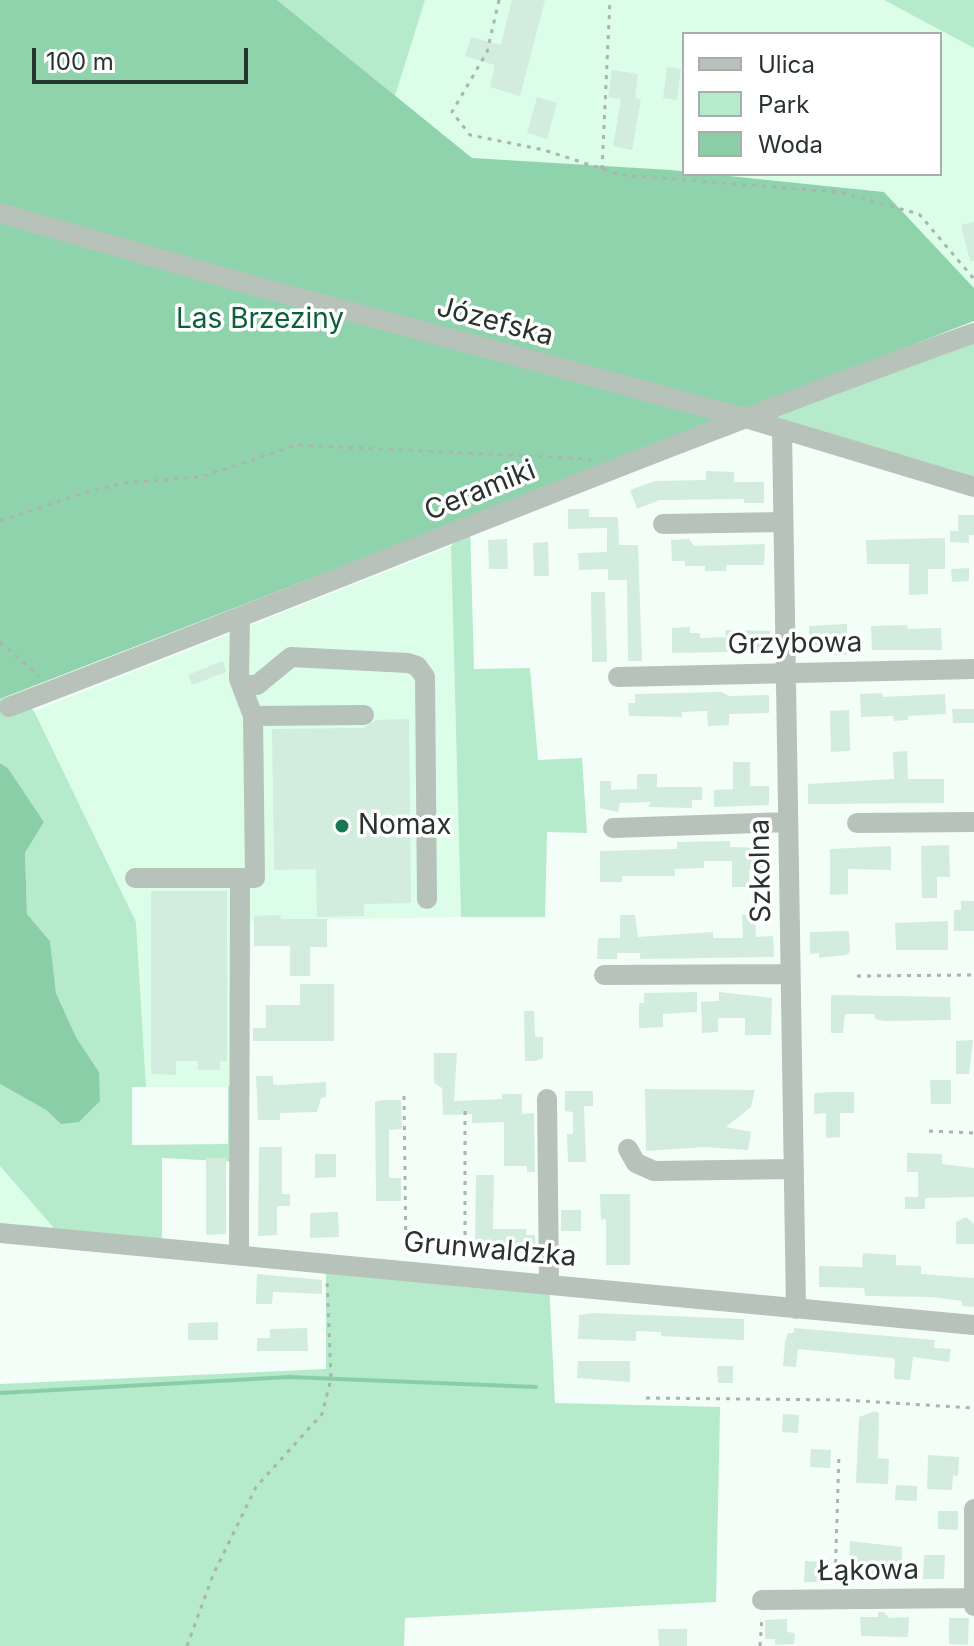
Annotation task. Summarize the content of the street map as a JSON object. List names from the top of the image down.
{
  "streets": {
    "street": [
      "Józefska",
      "Ceramiki",
      "Grzybowa",
      "Szkolna",
      "Grunwaldzka",
      "Łąkowa"
    ]
  },
  "crossings": [
    ["Józefska", "Ceramiki"],
    ["Józefska", "Szkolna"],
    ["Grzybowa", "Szkolna"],
    ["Szkolna", "Grunwaldzka"]
  ],
  "parks": ["Las Brzeziny"],
  "places": ["Nomax"],
  "legend": ["Ulica", "Park", "Woda"],
  "scale_bar": "100 m"
}
